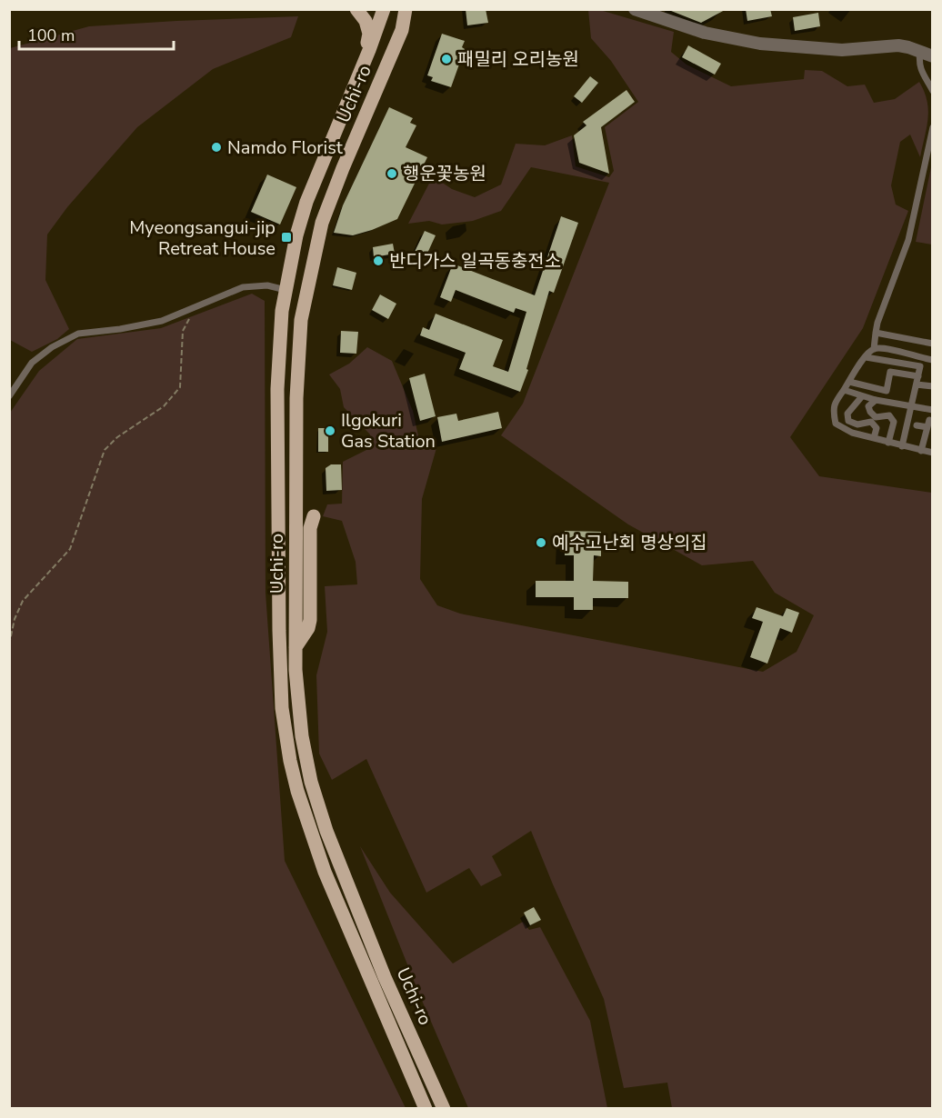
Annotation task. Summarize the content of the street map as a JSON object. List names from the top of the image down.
{
  "streets": {
    "main road": ["Uchi-ro"]
  },
  "places": {
    "other": [
      "패밀리 오리농원",
      "Namdo Florist",
      "행운꽃농원",
      "반디가스 일곡동충전소",
      "Ilgokuri Gas Station",
      "예수고난회 명상의집"
    ],
    "transit": ["Myeongsangui-jip Retreat House"]
  },
  "scale_bar": "100 m"
}
